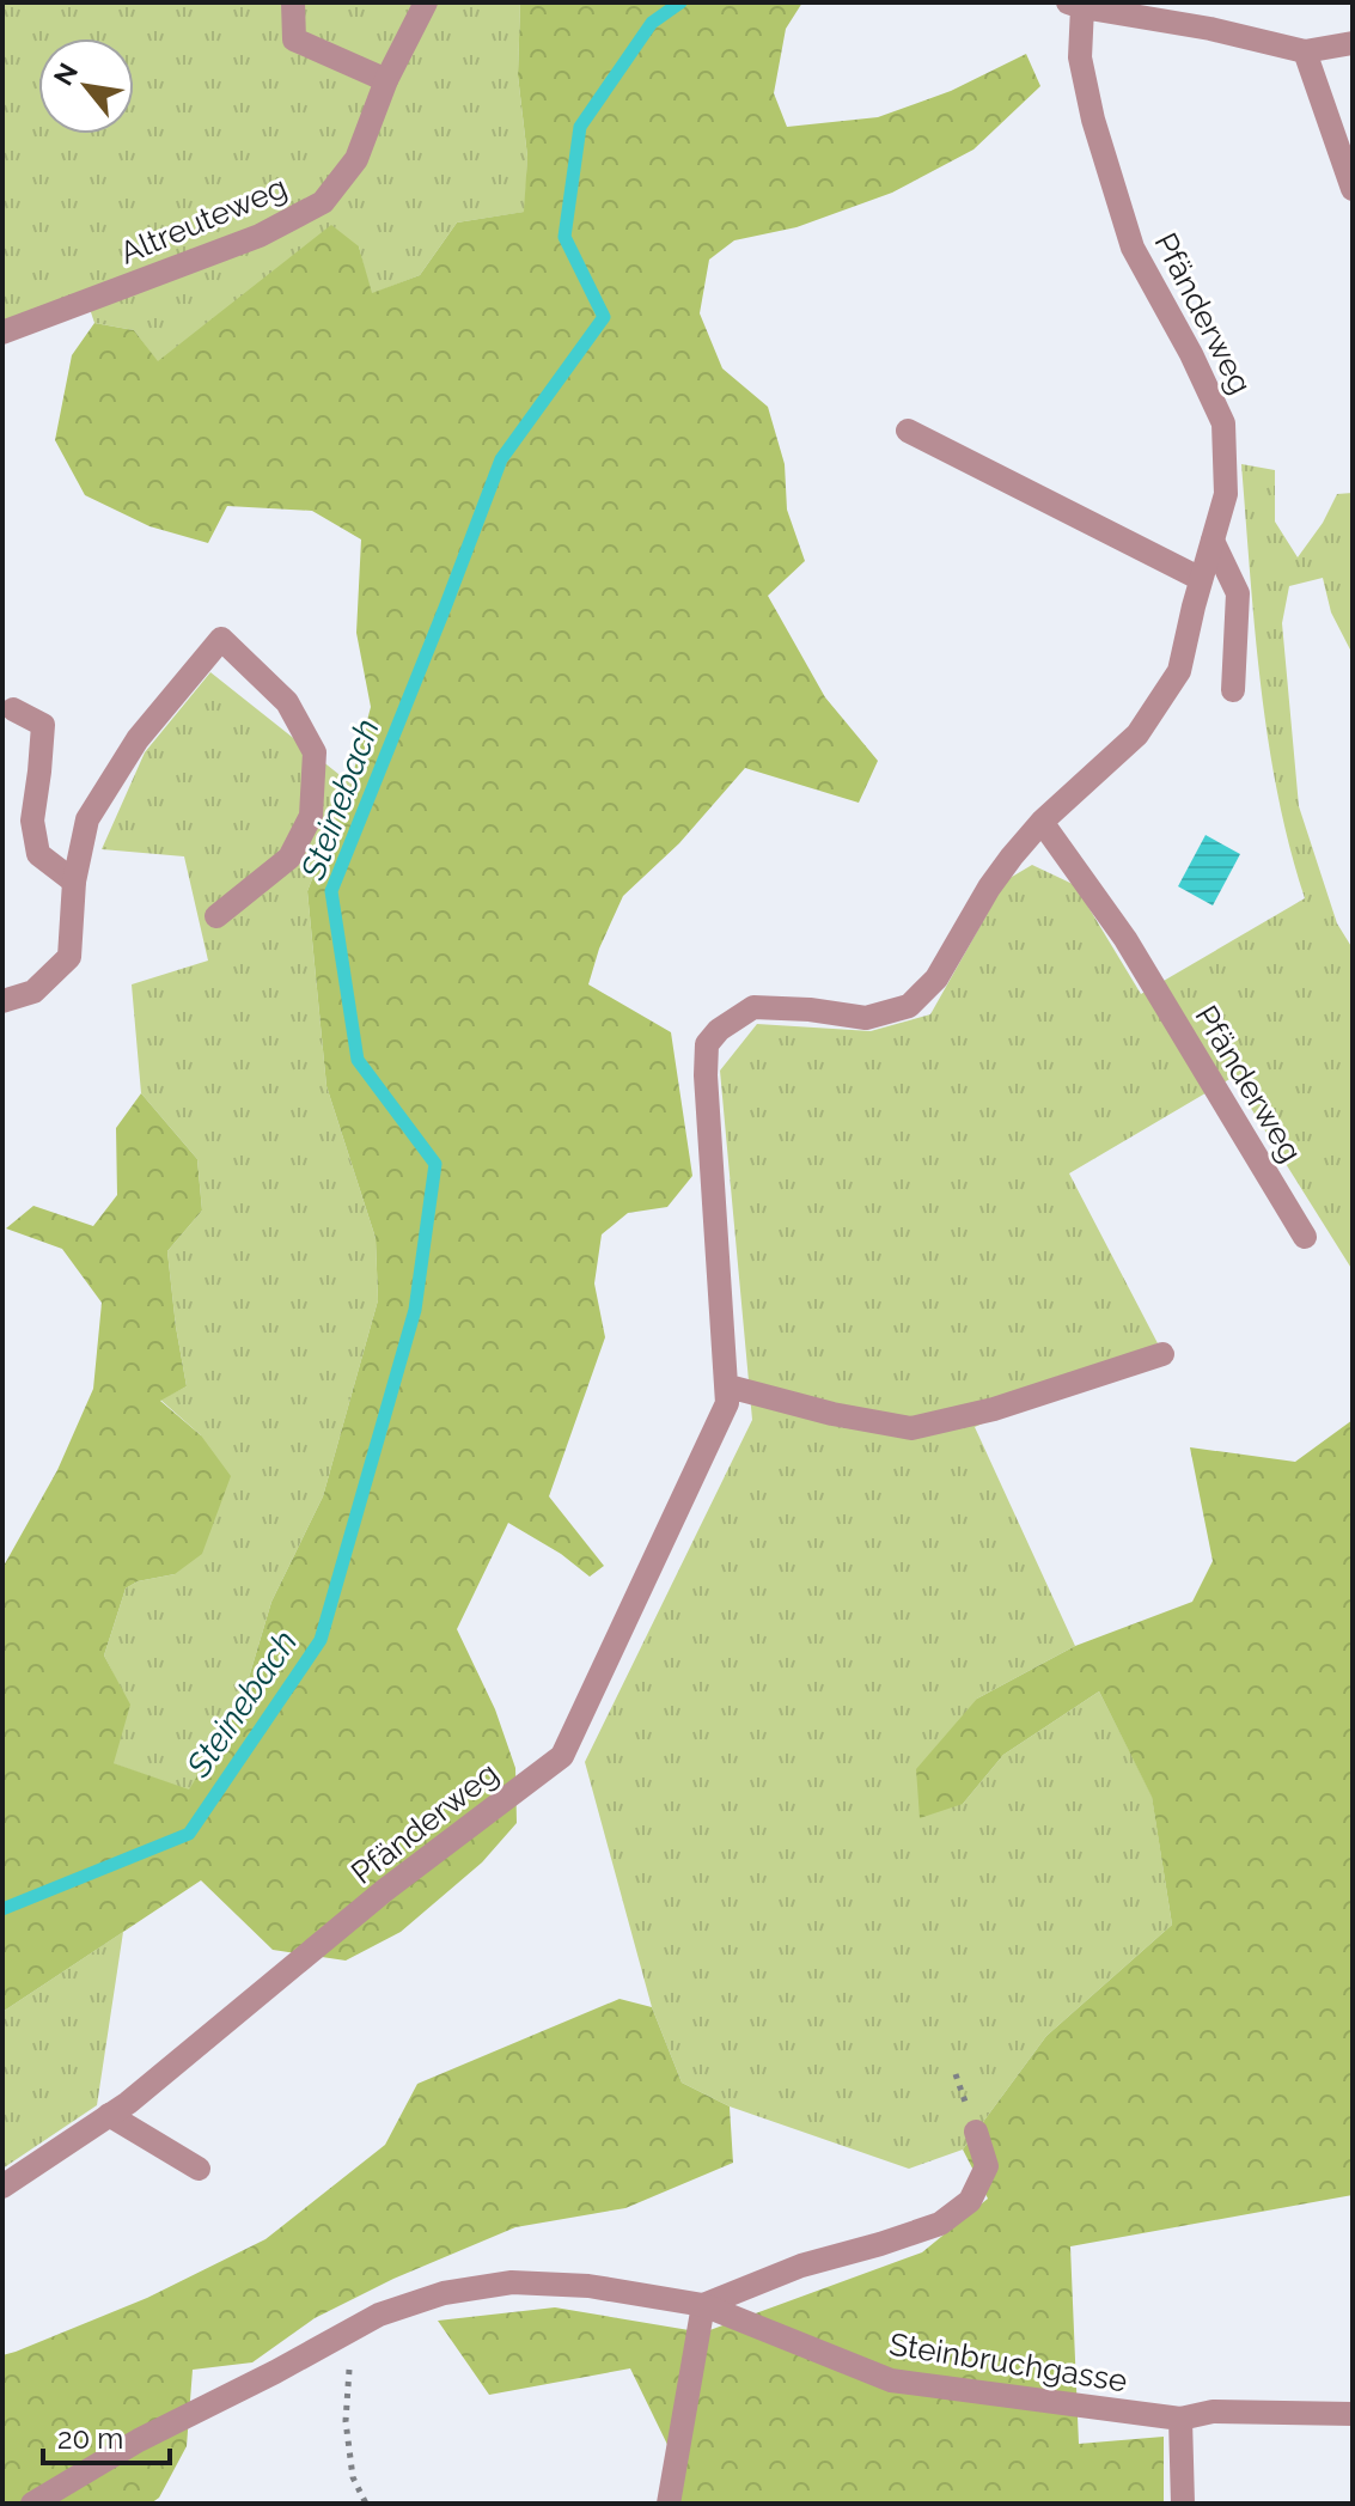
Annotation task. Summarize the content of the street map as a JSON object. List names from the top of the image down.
{
  "streets": {
    "street": ["Altreuteweg", "Pfänderweg", "Steinbruchgasse"]
  },
  "water": ["Steinebach"],
  "scale_bar": "20 m",
  "north": "top left"
}
